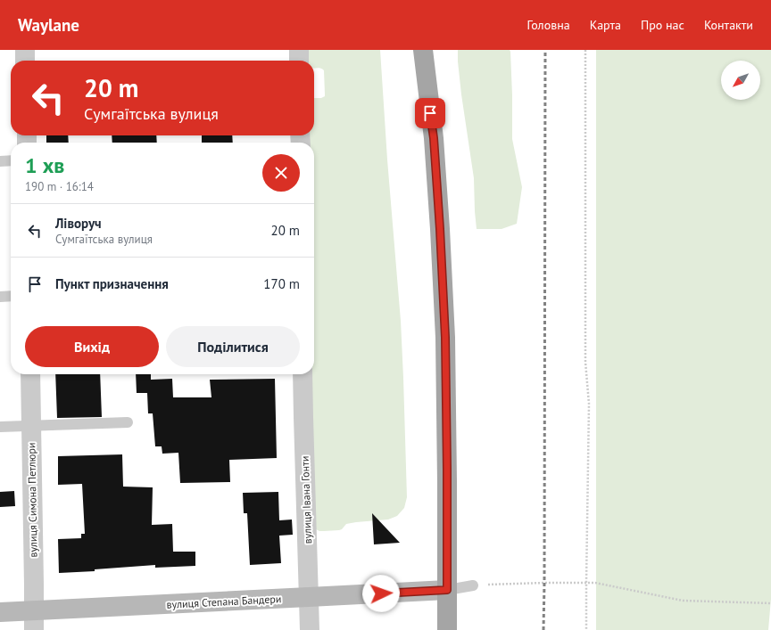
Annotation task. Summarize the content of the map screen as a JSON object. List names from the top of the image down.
{
  "streets": {
    "street": ["вулиця Симона Петлюри", "вулиця Івана Гонти", "вулиця Степана Бандери"]
  },
  "crossings": [
    ["вулиця Симона Петлюри", "вулиця Степана Бандери"],
    ["вулиця Івана Гонти", "вулиця Степана Бандери"]
  ],
  "north": "bottom left",
  "page": {
    "header": "Waylane",
    "nav": [
      "Головна",
      "Карта",
      "Про нас",
      "Контакти"
    ],
    "turn": ["20 m", "Сумгаїтська вулиця"],
    "heading": ["1 хв", "190 m · 16:14"],
    "list": [
      {
        "name": "Ліворуч",
        "note": "Сумгаїтська вулиця",
        "value": "20 m"
      },
      {
        "name": "Пункт призначення",
        "value": "170 m"
      }
    ],
    "buttons": ["Вихід", "Поділитися"]
  }
}
